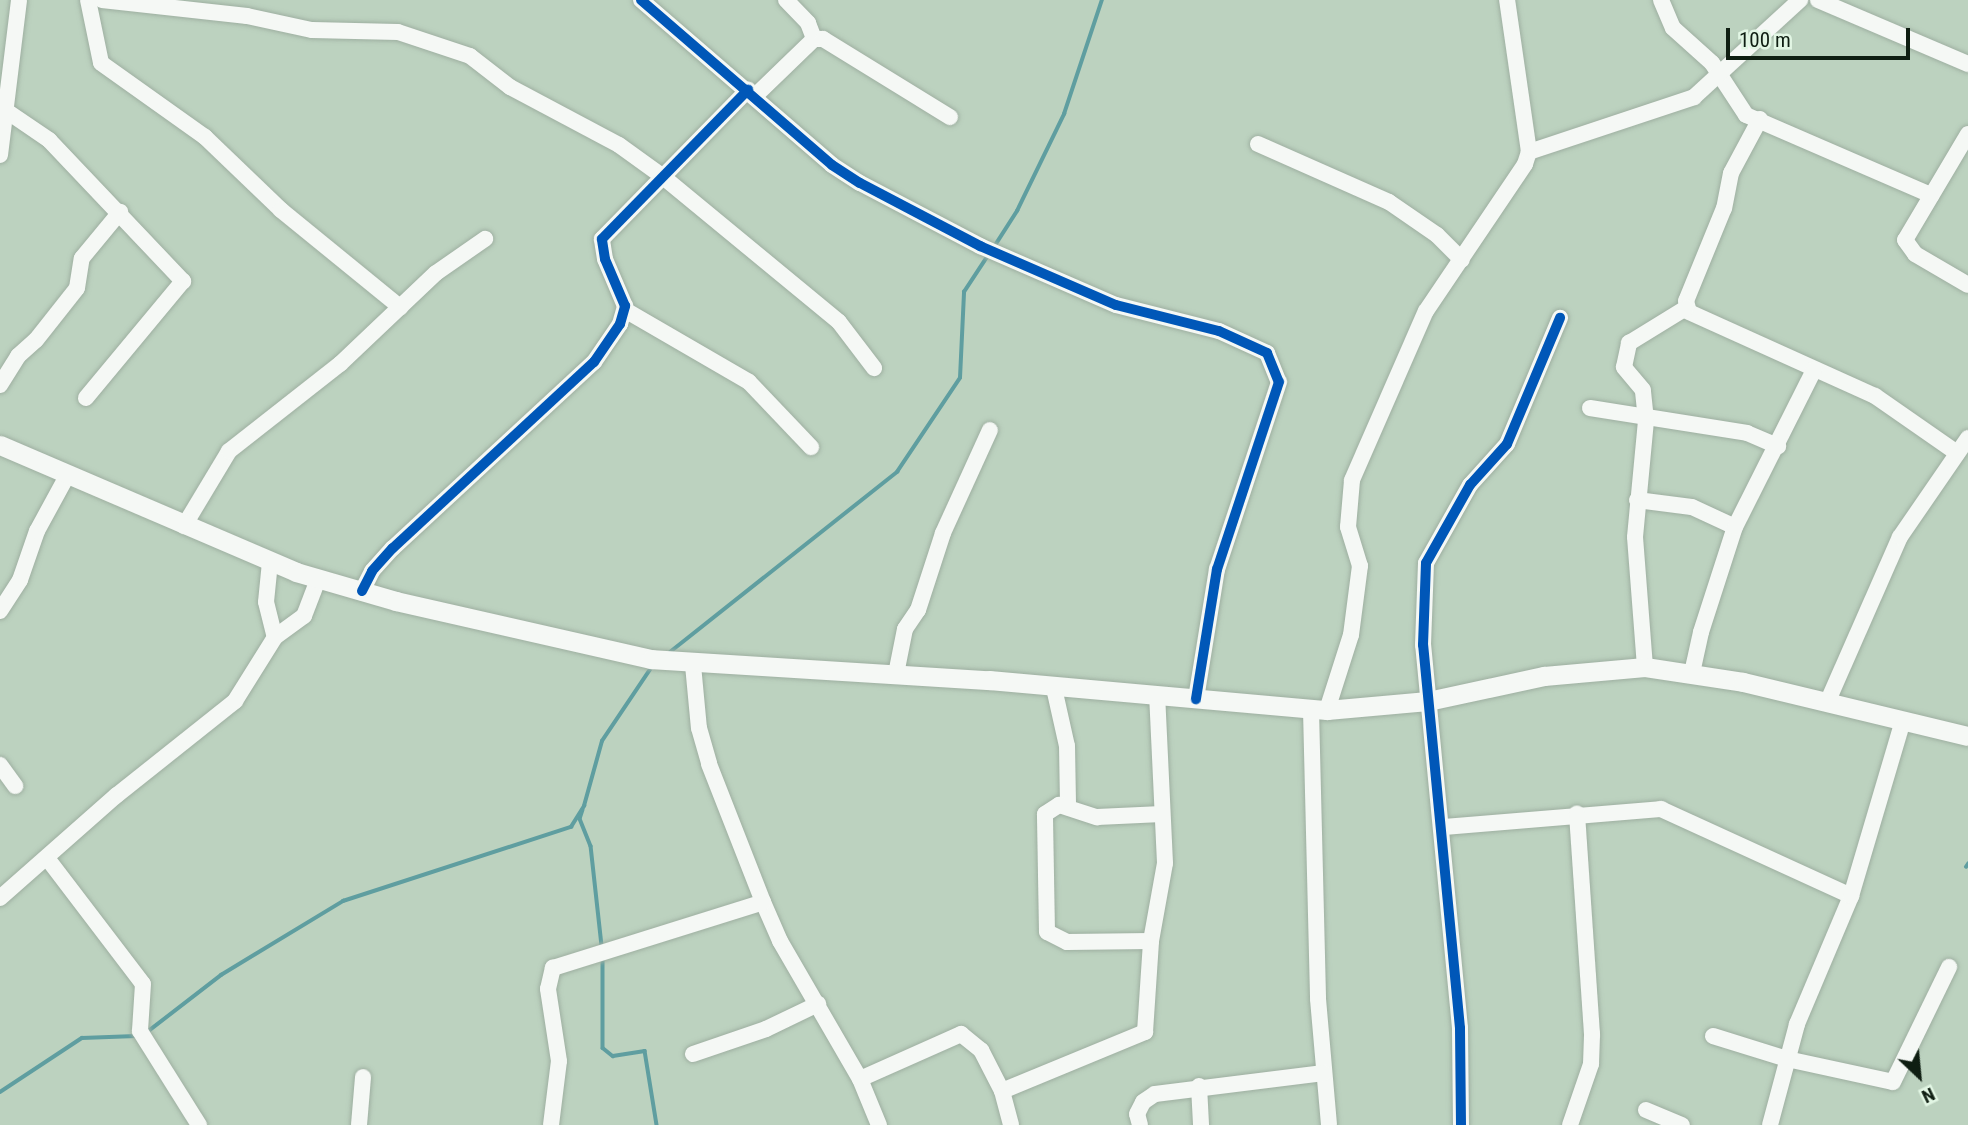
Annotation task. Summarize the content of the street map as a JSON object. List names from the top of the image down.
{
  "scale_bar": "100 m",
  "north": "bottom right"
}
